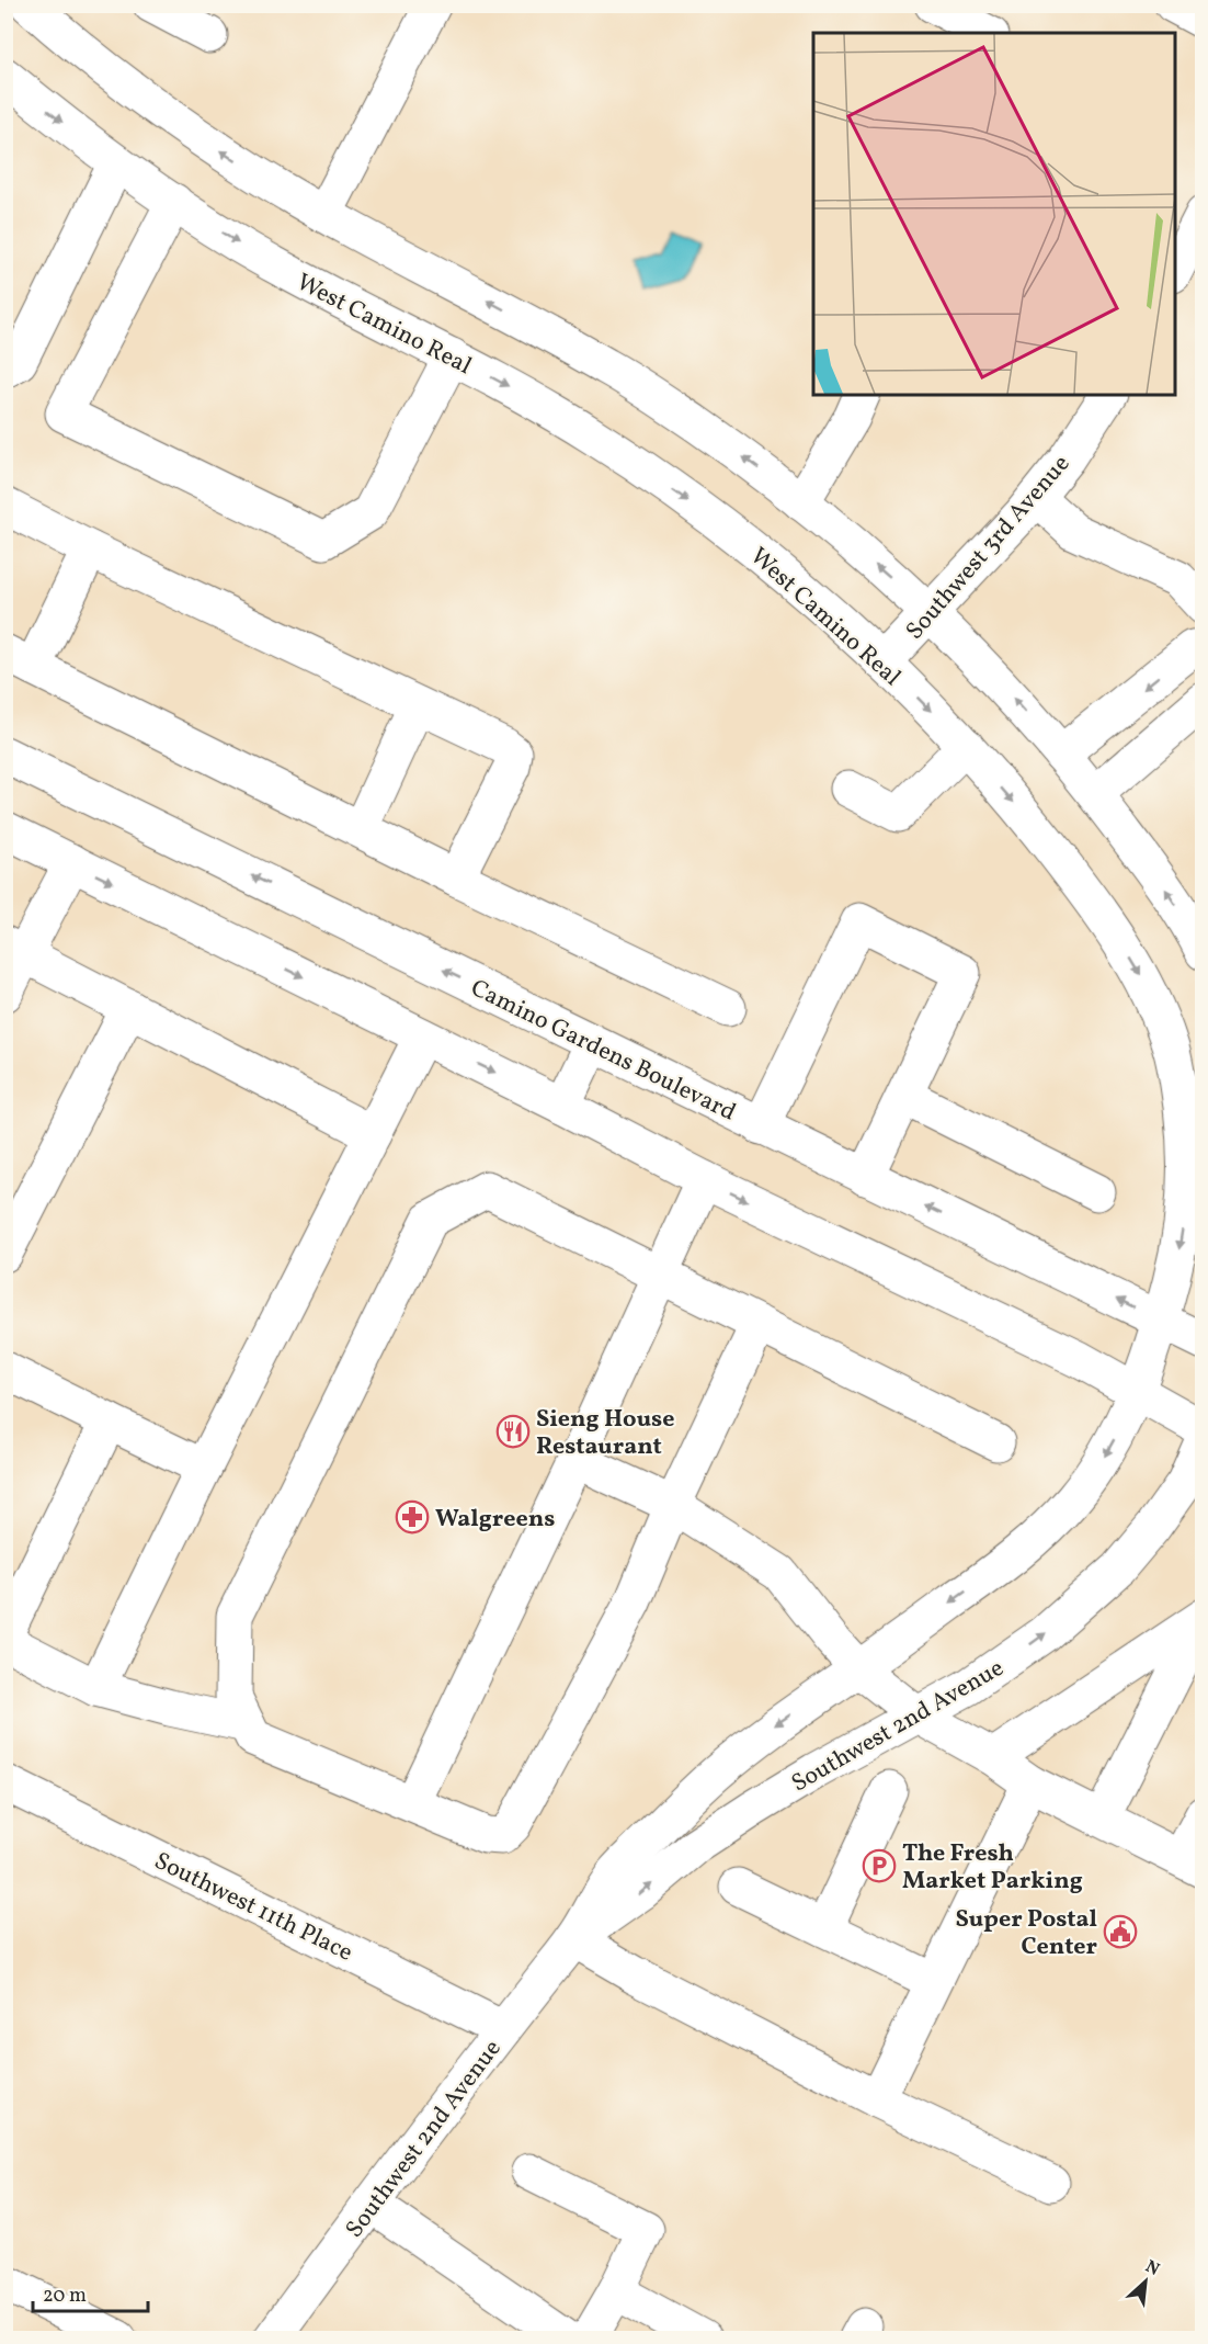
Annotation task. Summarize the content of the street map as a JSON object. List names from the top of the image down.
{
  "streets": {
    "street": [
      "West Camino Real",
      "Southwest 3rd Avenue",
      "Camino Gardens Boulevard",
      "Southwest 2nd Avenue",
      "Southwest 11th Place"
    ]
  },
  "crossings": [
    ["West Camino Real", "Southwest 3rd Avenue"],
    ["West Camino Real", "Camino Gardens Boulevard"],
    ["West Camino Real", "Southwest 2nd Avenue"],
    ["Southwest 2nd Avenue", "Southwest 11th Place"]
  ],
  "places": {
    "restaurant": ["Sieng House Restaurant"],
    "pharmacy": ["Walgreens"],
    "parking": ["The Fresh Market Parking"],
    "public building": ["Super Postal Center"]
  },
  "scale_bar": "20 m",
  "north": "top right"
}
